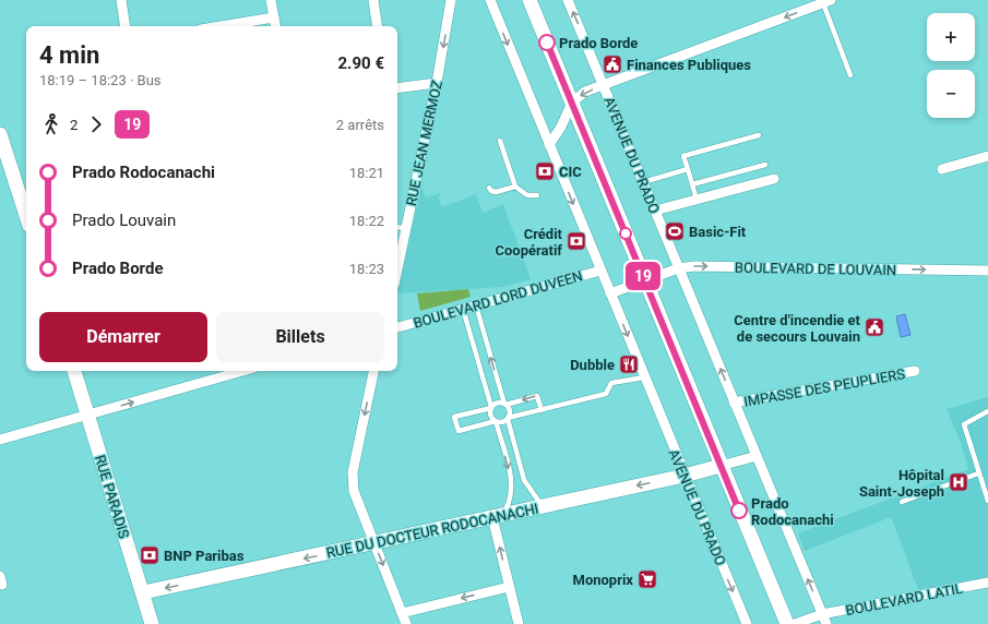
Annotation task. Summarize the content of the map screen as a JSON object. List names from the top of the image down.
{
  "streets": {
    "street": [
      "RUE JEAN MERMOZ",
      "AVENUE DU PRADO",
      "BOULEVARD DE LOUVAIN",
      "BOULEVARD LORD DUVEEN",
      "IMPASSE DES PEUPLIERS",
      "RUE PARADIS",
      "RUE DU DOCTEUR RODOCANACHI",
      "BOULEVARD LATIL"
    ]
  },
  "crossings": [
    ["AVENUE DU PRADO", "BOULEVARD DE LOUVAIN"],
    ["AVENUE DU PRADO", "BOULEVARD LORD DUVEEN"],
    ["AVENUE DU PRADO", "IMPASSE DES PEUPLIERS"],
    ["AVENUE DU PRADO", "RUE DU DOCTEUR RODOCANACHI"],
    ["AVENUE DU PRADO", "BOULEVARD LATIL"],
    ["RUE PARADIS", "RUE DU DOCTEUR RODOCANACHI"]
  ],
  "one_way": ["RUE DU DOCTEUR RODOCANACHI"],
  "places": {
    "other": ["Prado Borde", "Prado Rodocanachi"],
    "public building": ["Finances Publiques", "Centre d'incendie et de secours Louvain"],
    "bank": ["CIC", "Crédit Coopératif", "BNP Paribas"],
    "sports": ["Basic-Fit"],
    "restaurant": ["Dubble"],
    "hospital": ["Hôpital Saint-Joseph"],
    "supermarket": ["Monoprix"]
  },
  "lines": ["bus line 19"],
  "page": {
    "on_map": "19",
    "map_buttons": ["+", "−"],
    "heading": ["4 min", "18:19 – 18:23 · Bus", "2.90 €"],
    "legs": ["2", "19", "2 arrêts"],
    "list": [
      {
        "name": "Prado Rodocanachi",
        "value": "18:21"
      },
      {
        "name": "Prado Louvain",
        "value": "18:22"
      },
      {
        "name": "Prado Borde",
        "value": "18:23"
      }
    ],
    "buttons": ["Démarrer", "Billets"]
  }
}
